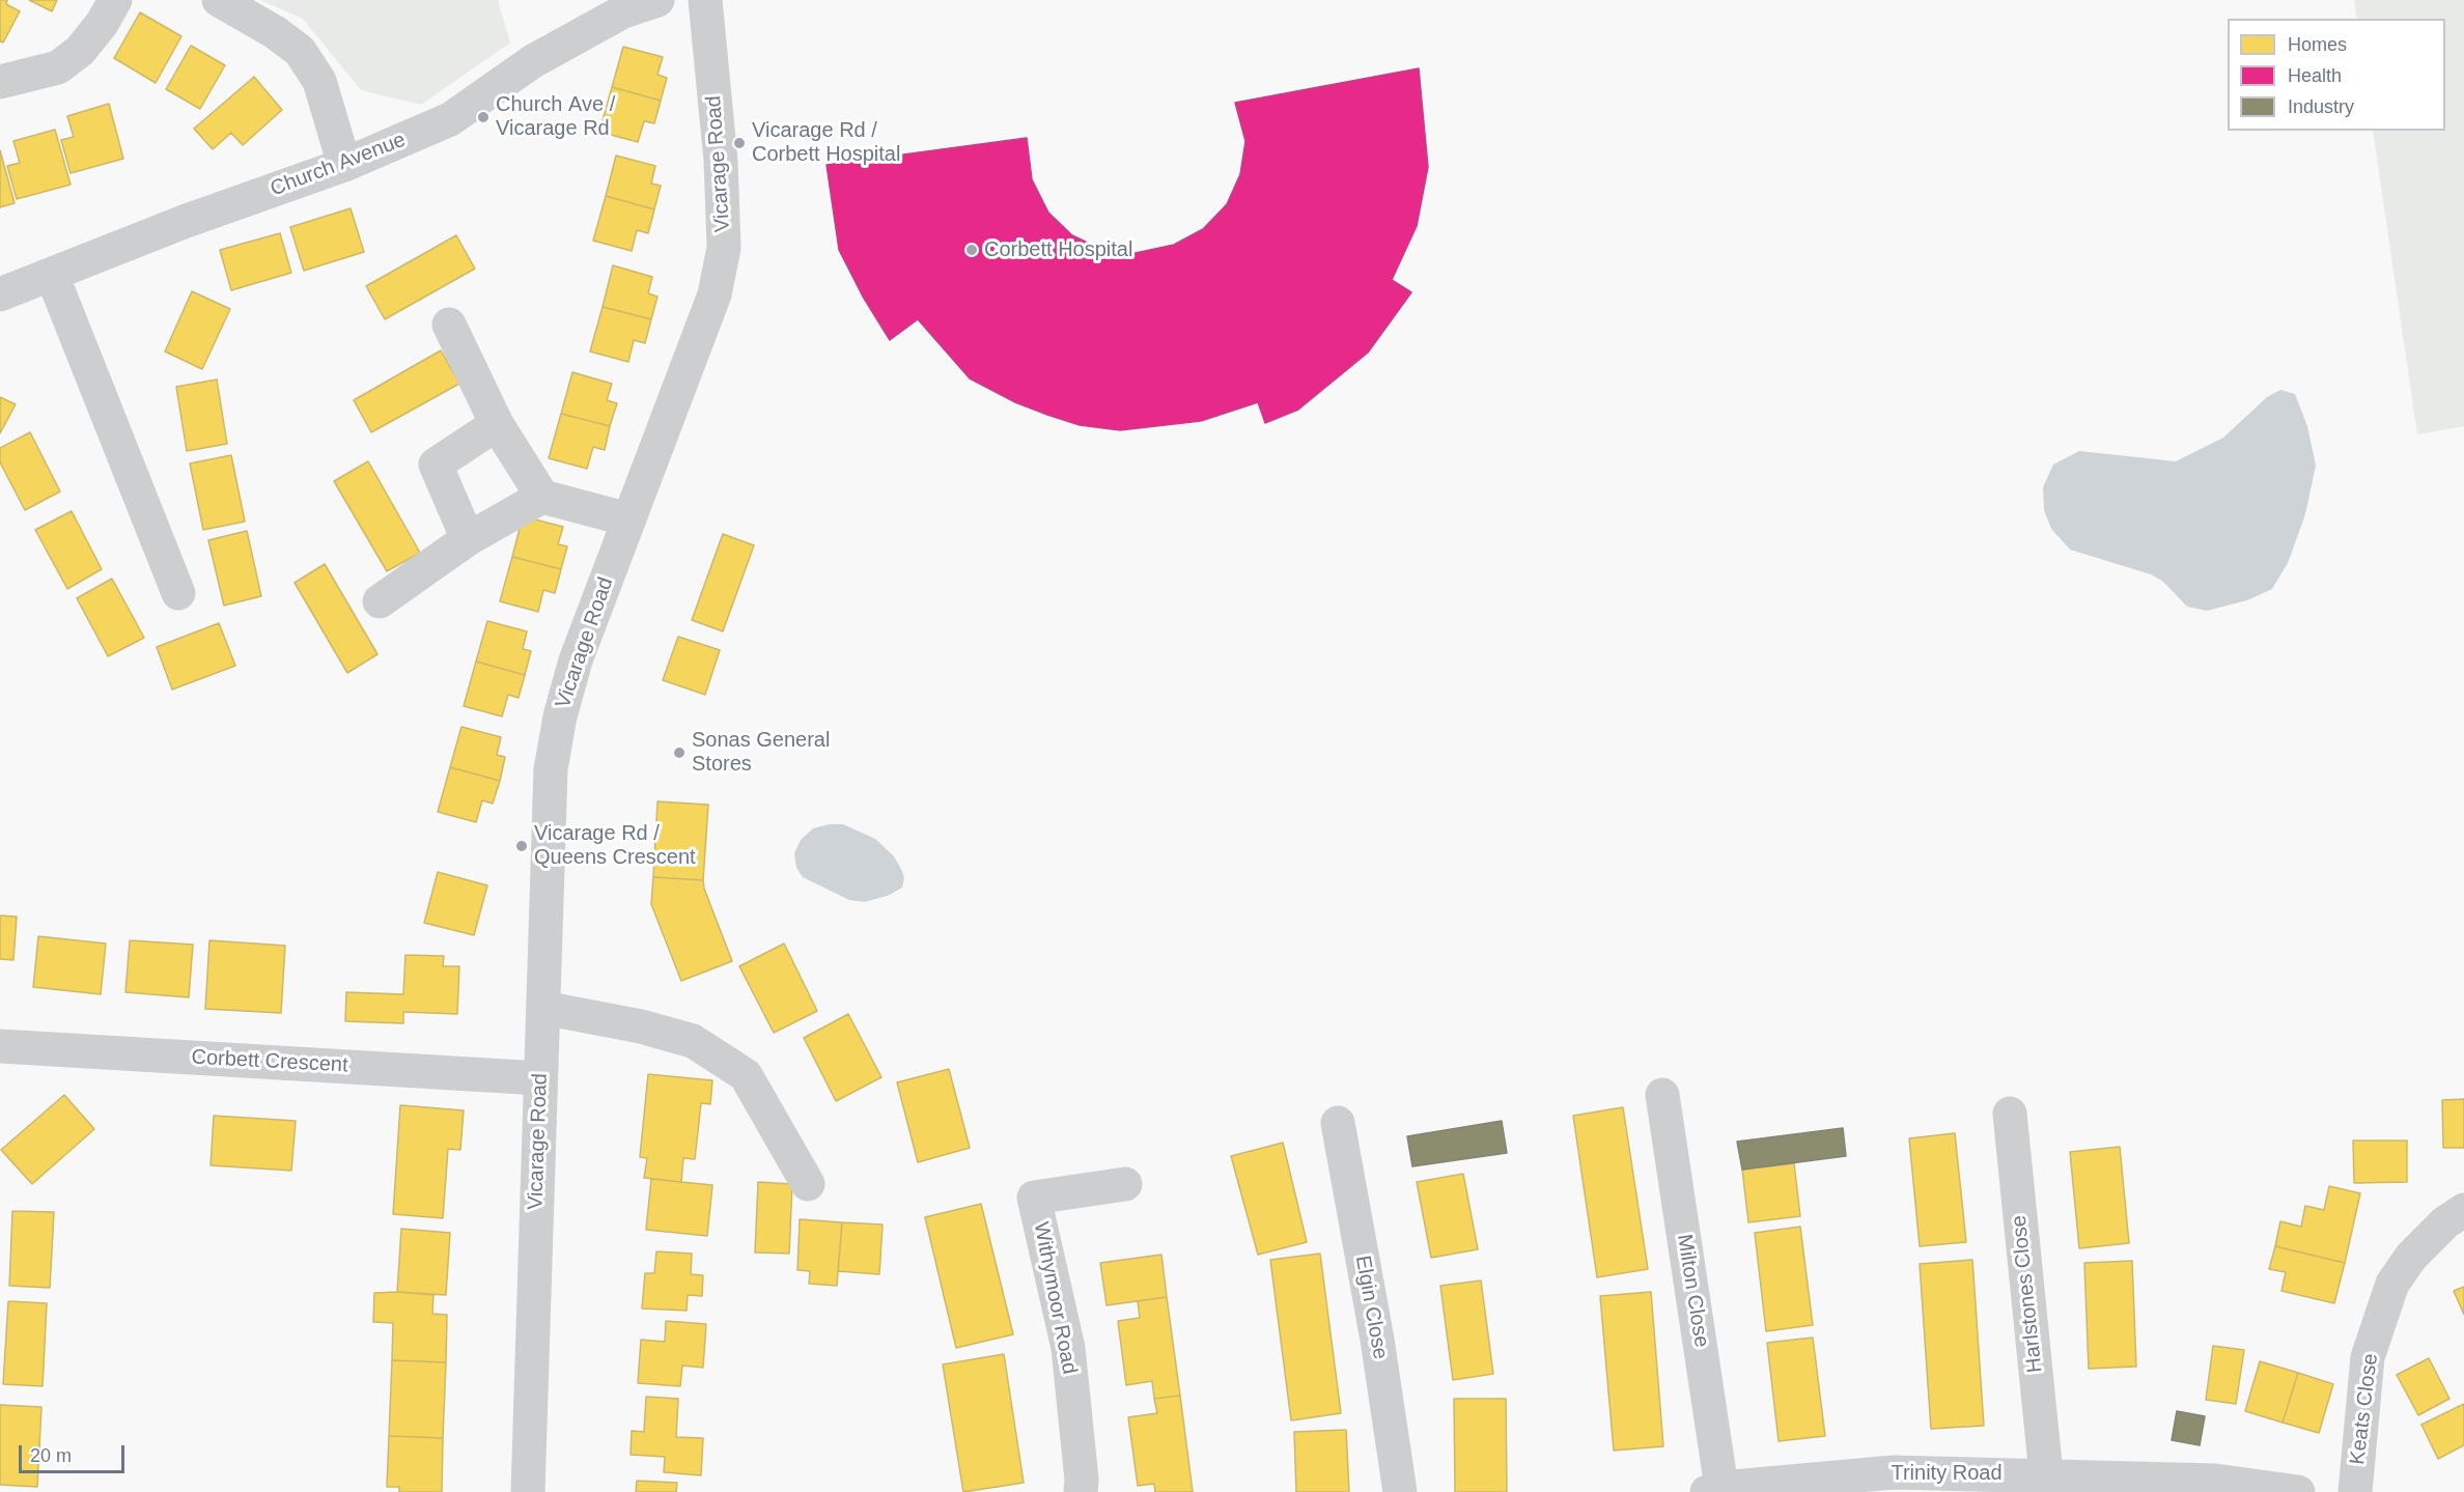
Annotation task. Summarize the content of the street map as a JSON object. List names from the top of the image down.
{
  "streets": {
    "street": [
      "Vicarage Road",
      "Church Avenue",
      "Corbett Crescent",
      "Milton Close",
      "Harlstones Close",
      "Withymoor Road",
      "Elgin Close",
      "Keats Close",
      "Trinity Road"
    ]
  },
  "crossings": [
    ["Vicarage Road", "Corbett Crescent"],
    ["Milton Close", "Trinity Road"],
    ["Harlstones Close", "Trinity Road"]
  ],
  "places": [
    "Church Ave / Vicarage Rd",
    "Vicarage Rd / Corbett Hospital",
    "Corbett Hospital",
    "Sonas General Stores",
    "Vicarage Rd / Queens Crescent"
  ],
  "legend": ["Homes", "Health", "Industry"],
  "scale_bar": "20 m"
}
